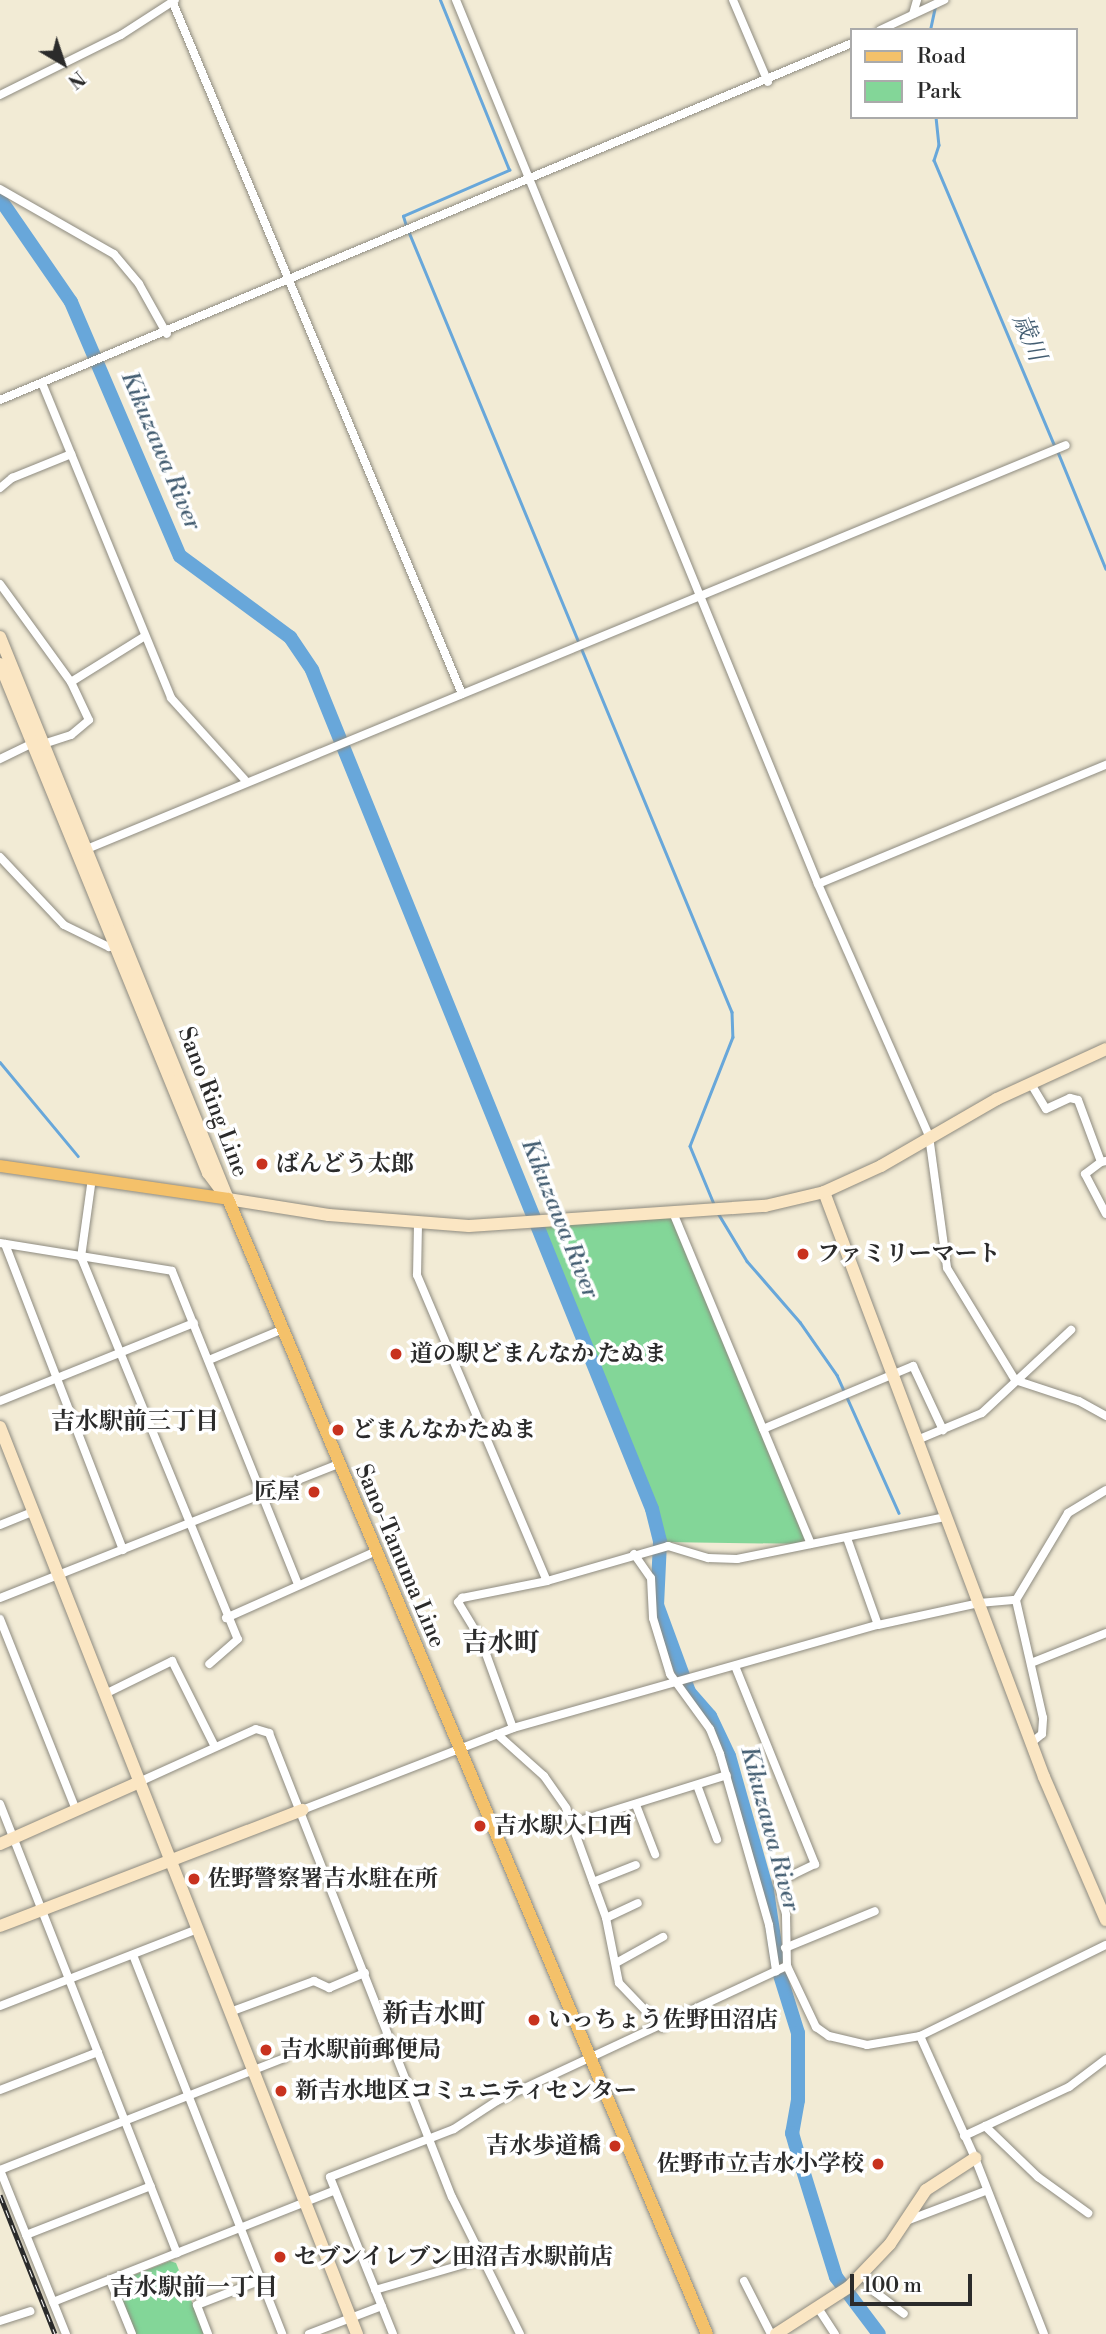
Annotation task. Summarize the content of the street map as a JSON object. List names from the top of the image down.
{
  "streets": {
    "main road": ["Sano-Tanuma Line"],
    "street": ["Sano Ring Line"]
  },
  "crossings": [
    ["Sano Ring Line", "Sano-Tanuma Line"]
  ],
  "districts": [
    "吉水駅前三丁目",
    "吉水町",
    "新吉水町",
    "吉水駅前一丁目"
  ],
  "water": ["歳川", "Kikuzawa River"],
  "places": [
    "ばんどう太郎",
    "ファミリーマート",
    "道の駅どまんなか たぬま",
    "どまんなかたぬま",
    "匠屋",
    "吉水駅入口西",
    "佐野警察署吉水駐在所",
    "いっちょう佐野田沼店",
    "吉水駅前郵便局",
    "新吉水地区コミュニティセンター",
    "吉水歩道橋",
    "佐野市立吉水小学校",
    "セブンイレブン田沼吉水駅前店"
  ],
  "legend": ["Road", "Park"],
  "scale_bar": "100 m",
  "north": "bottom right"
}
